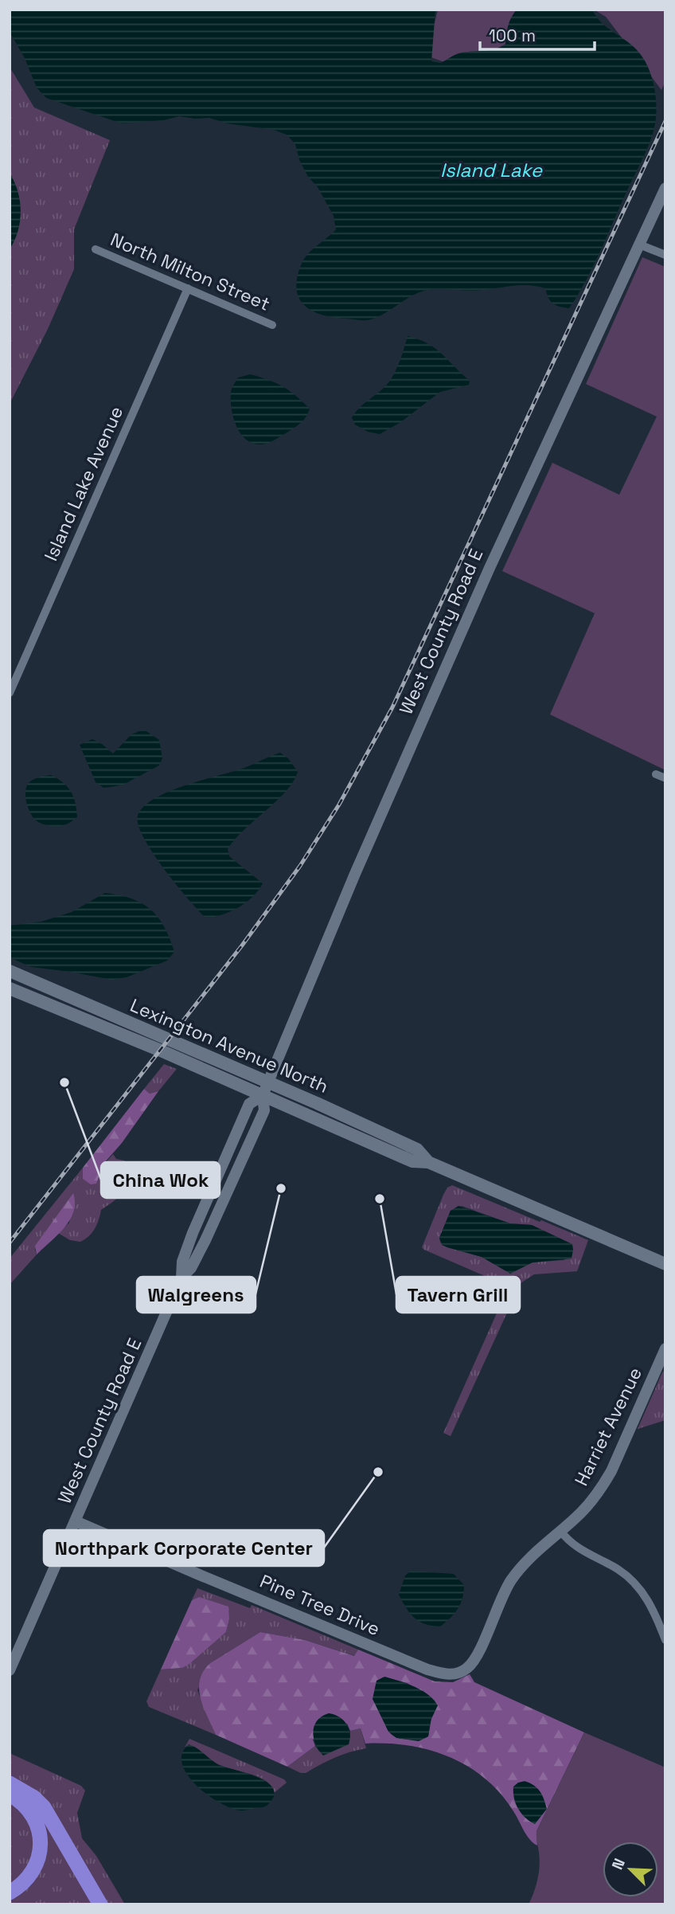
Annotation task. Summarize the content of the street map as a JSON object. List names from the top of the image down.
{
  "streets": {
    "main road": ["Lexington Avenue North"],
    "street": [
      "North Milton Street",
      "Island Lake Avenue",
      "West County Road E",
      "Harriet Avenue",
      "Pine Tree Drive"
    ]
  },
  "crossings": [
    ["North Milton Street", "Island Lake Avenue"],
    ["West County Road E", "Lexington Avenue North"],
    ["West County Road E", "Pine Tree Drive"],
    ["Harriet Avenue", "Pine Tree Drive"]
  ],
  "water": ["Island Lake"],
  "places": [
    "China Wok",
    "Walgreens",
    "Tavern Grill",
    "Northpark Corporate Center"
  ],
  "scale_bar": "100 m",
  "north": "top left"
}
